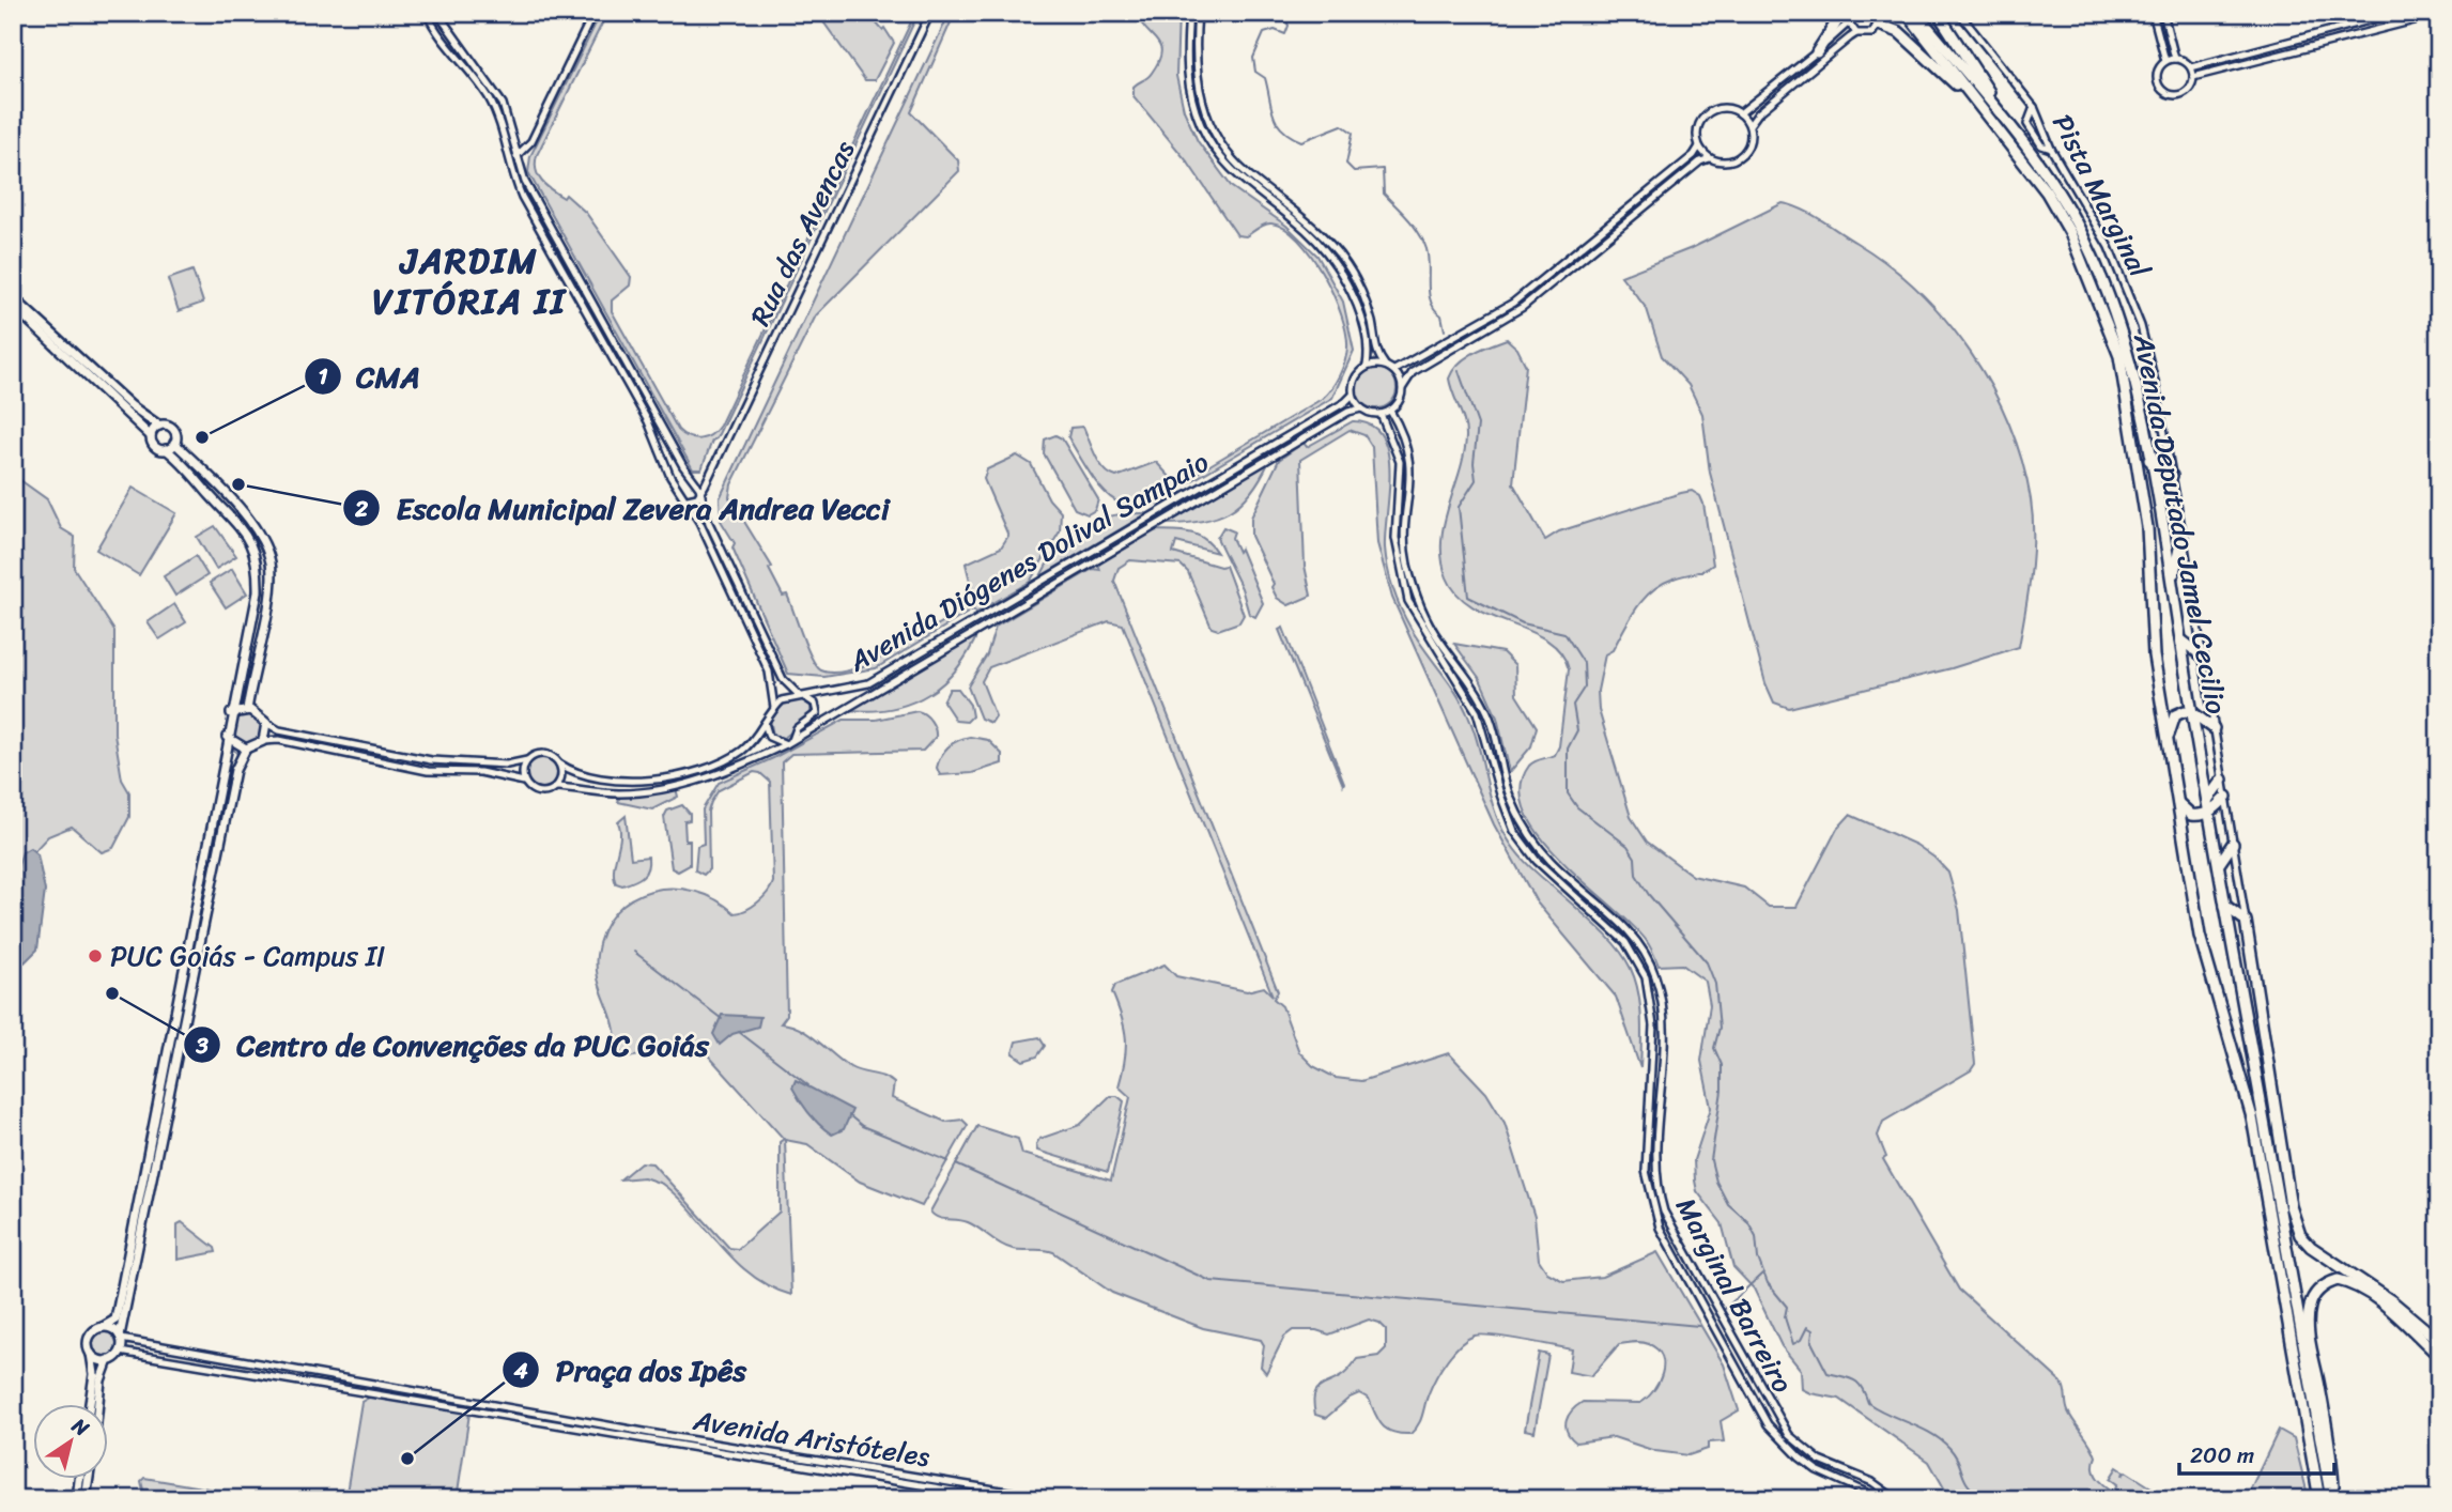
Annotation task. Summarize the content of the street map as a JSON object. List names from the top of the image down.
{
  "streets": {
    "highway": ["Avenida Deputado Jamel Cecilio"],
    "street": [
      "Pista Marginal",
      "Rua das Avencas",
      "Avenida Diógenes Dolival Sampaio",
      "Marginal Barreiro",
      "Avenida Aristóteles"
    ]
  },
  "crossings": [
    ["Avenida Diógenes Dolival Sampaio", "Marginal Barreiro"]
  ],
  "districts": ["JARDIM VITÓRIA II"],
  "places": [
    "CMA",
    "Escola Municipal Zevera Andrea Vecci",
    "PUC Goiás - Campus II",
    "Centro de Convenções da PUC Goiás",
    "Praça dos Ipês"
  ],
  "scale_bar": "200 m",
  "north": "top right"
}
